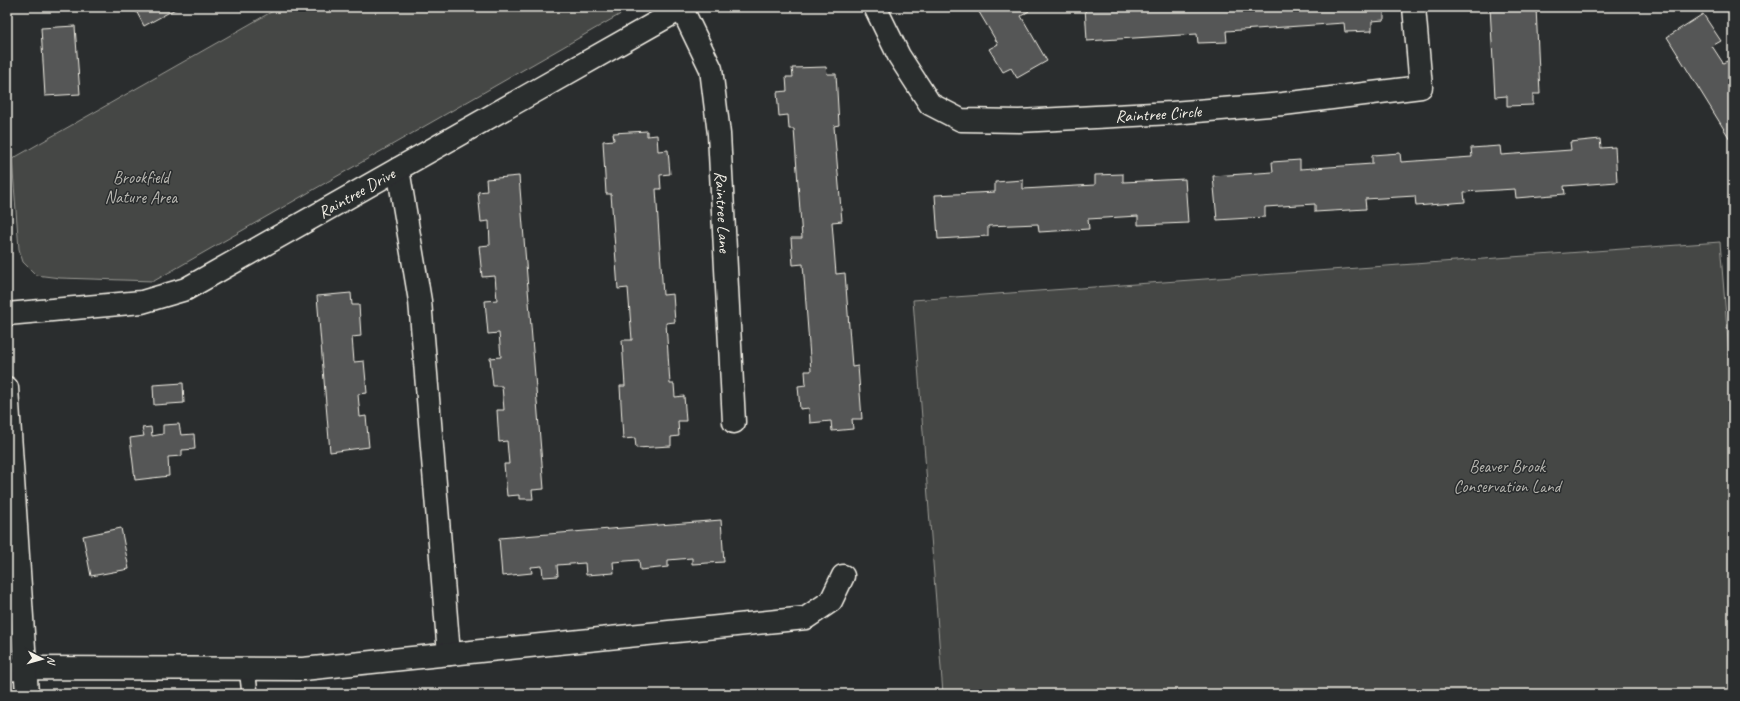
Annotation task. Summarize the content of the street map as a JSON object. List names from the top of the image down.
{
  "streets": {
    "street": ["Raintree Circle", "Raintree Drive", "Raintree Lane"]
  },
  "crossings": [
    ["Raintree Drive", "Raintree Lane"]
  ],
  "parks": ["Brookfield Nature Area", "Beaver Brook Conservation Land"],
  "north": "right"
}
